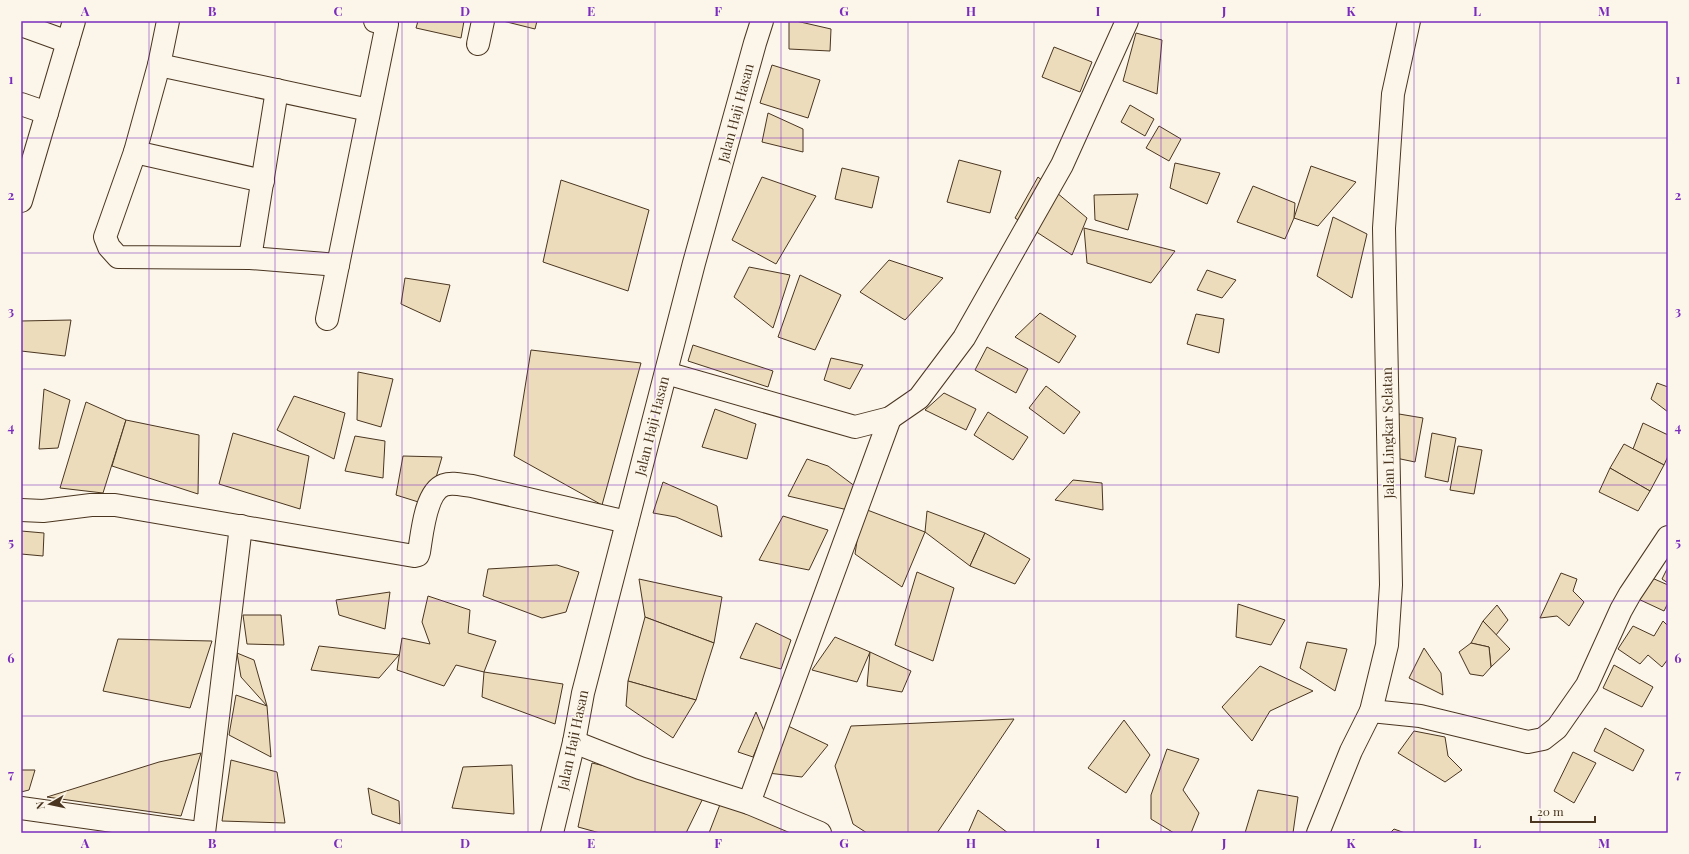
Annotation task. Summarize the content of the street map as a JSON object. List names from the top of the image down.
{
  "streets": {
    "street": ["Jalan Haji Hasan", "Jalan Lingkar Selatan"]
  },
  "scale_bar": "20 m",
  "north": "left",
  "grid": {
    "columns": [
      "A",
      "B",
      "C",
      "D",
      "E",
      "F",
      "G",
      "H",
      "I",
      "J",
      "K",
      "L",
      "M"
    ],
    "rows": [
      "1",
      "2",
      "3",
      "4",
      "5",
      "6",
      "7"
    ]
  }
}
